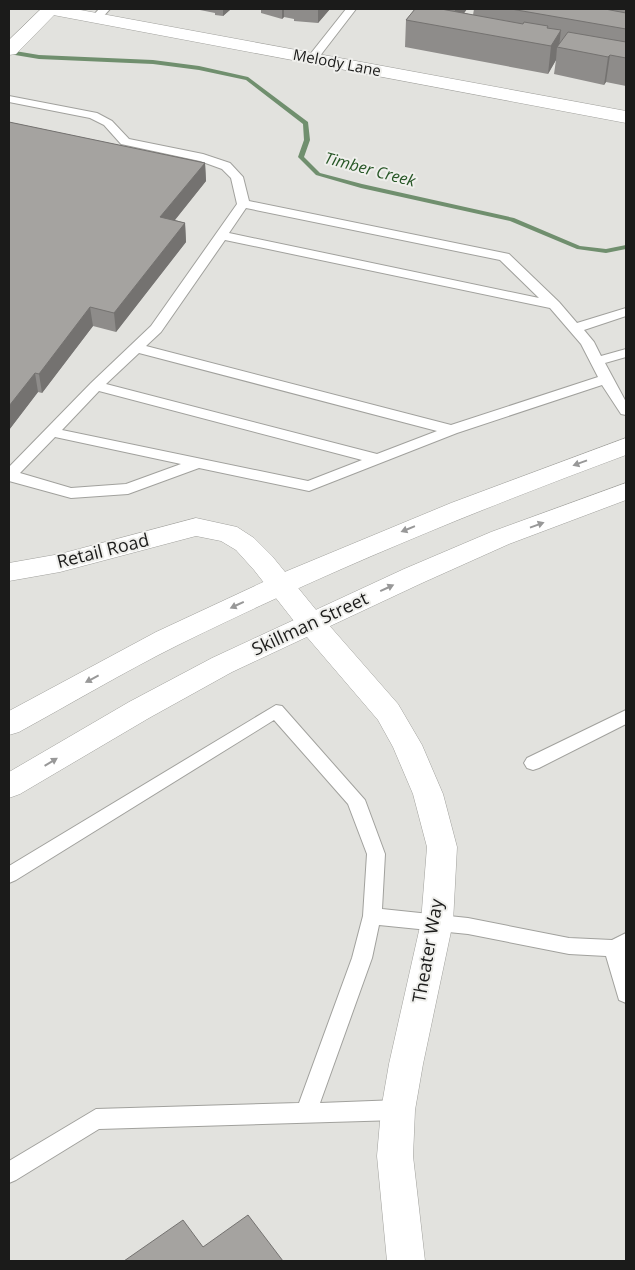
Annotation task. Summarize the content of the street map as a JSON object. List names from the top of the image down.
{
  "streets": {
    "street": [
      "Melody Lane",
      "Retail Road",
      "Skillman Street",
      "Theater Way"
    ]
  },
  "crossings": [
    ["Retail Road", "Theater Way"],
    ["Skillman Street", "Theater Way"]
  ],
  "water": ["Timber Creek"]
}
